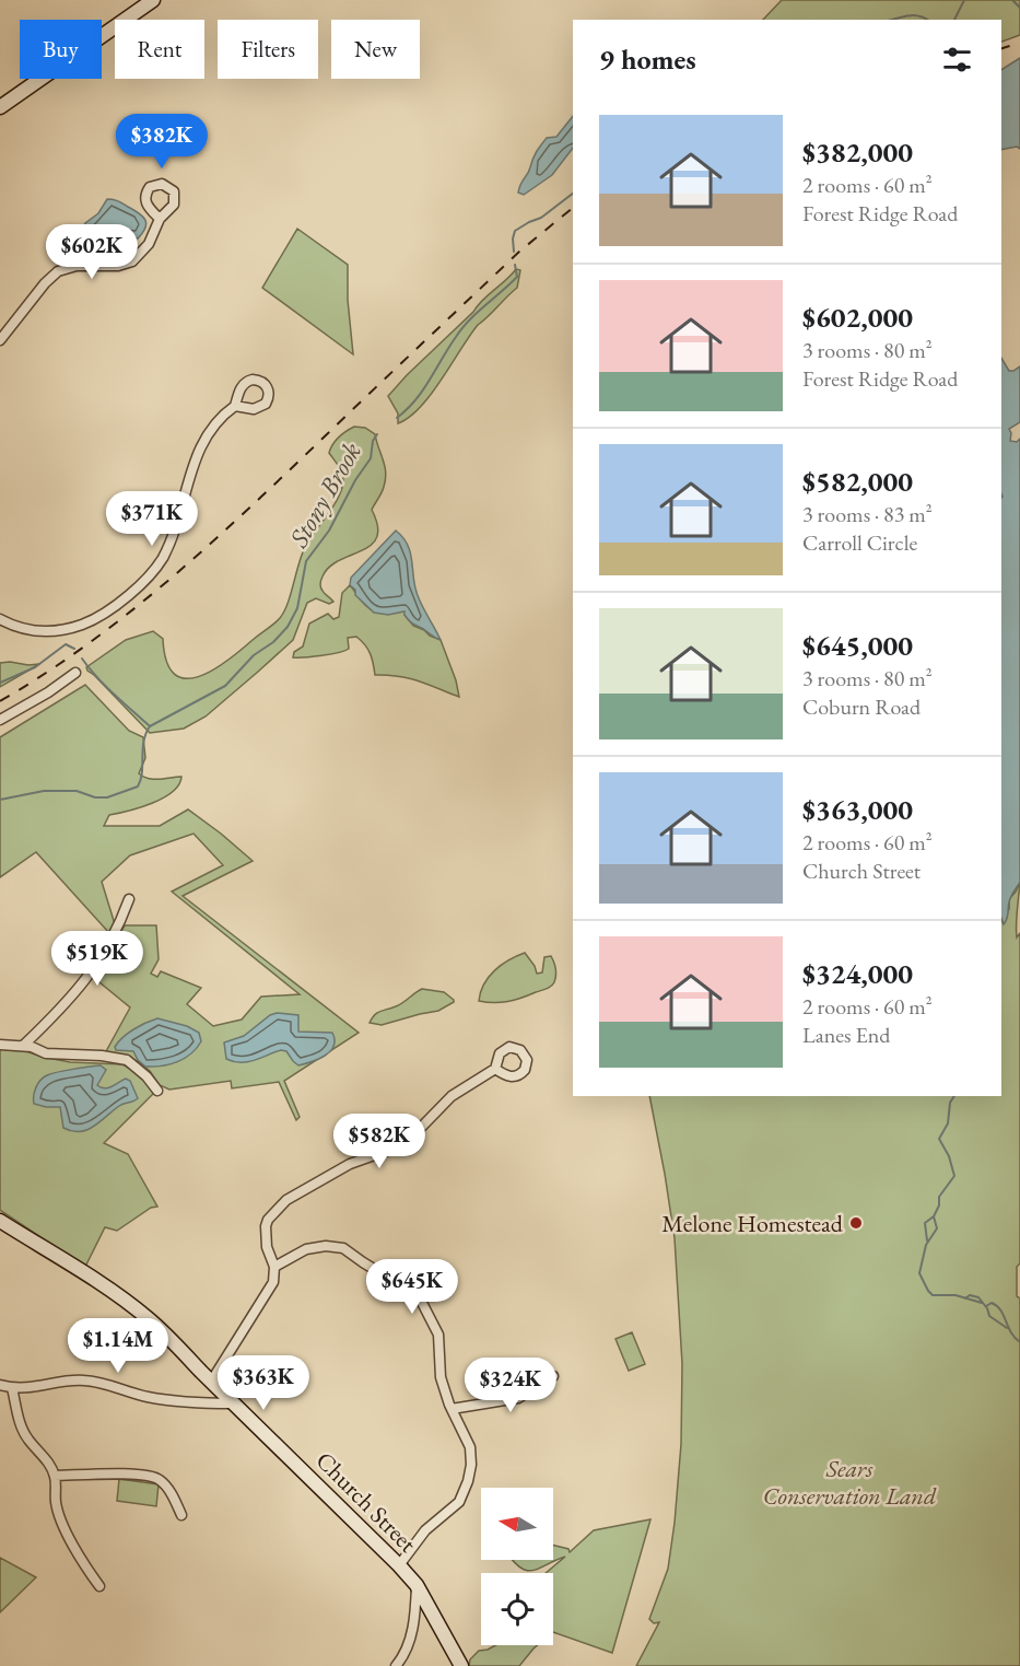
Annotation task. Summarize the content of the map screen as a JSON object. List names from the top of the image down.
{
  "streets": {
    "street": ["Church Street"]
  },
  "water": ["Stony Brook"],
  "parks": ["Sears Conservation Land"],
  "places": ["Melone Homestead"],
  "north": "left",
  "page": {
    "chip": [
      "Buy",
      "Rent",
      "Filters",
      "New"
    ],
    "heading": "9 homes",
    "list": [
      {
        "name": "$382,000",
        "note": "2 rooms · 60 m² · Forest Ridge Road"
      },
      {
        "name": "$602,000",
        "note": "3 rooms · 80 m² · Forest Ridge Road"
      },
      {
        "name": "$582,000",
        "note": "3 rooms · 83 m² · Carroll Circle"
      },
      {
        "name": "$645,000",
        "note": "3 rooms · 80 m² · Coburn Road"
      },
      {
        "name": "$363,000",
        "note": "2 rooms · 60 m² · Church Street"
      },
      {
        "name": "$324,000",
        "note": "2 rooms · 60 m² · Lanes End"
      }
    ],
    "price": [
      "$382K",
      "$602K",
      "$371K",
      "$519K",
      "$582K",
      "$645K",
      "$1.14M",
      "$363K",
      "$324K"
    ]
  }
}
